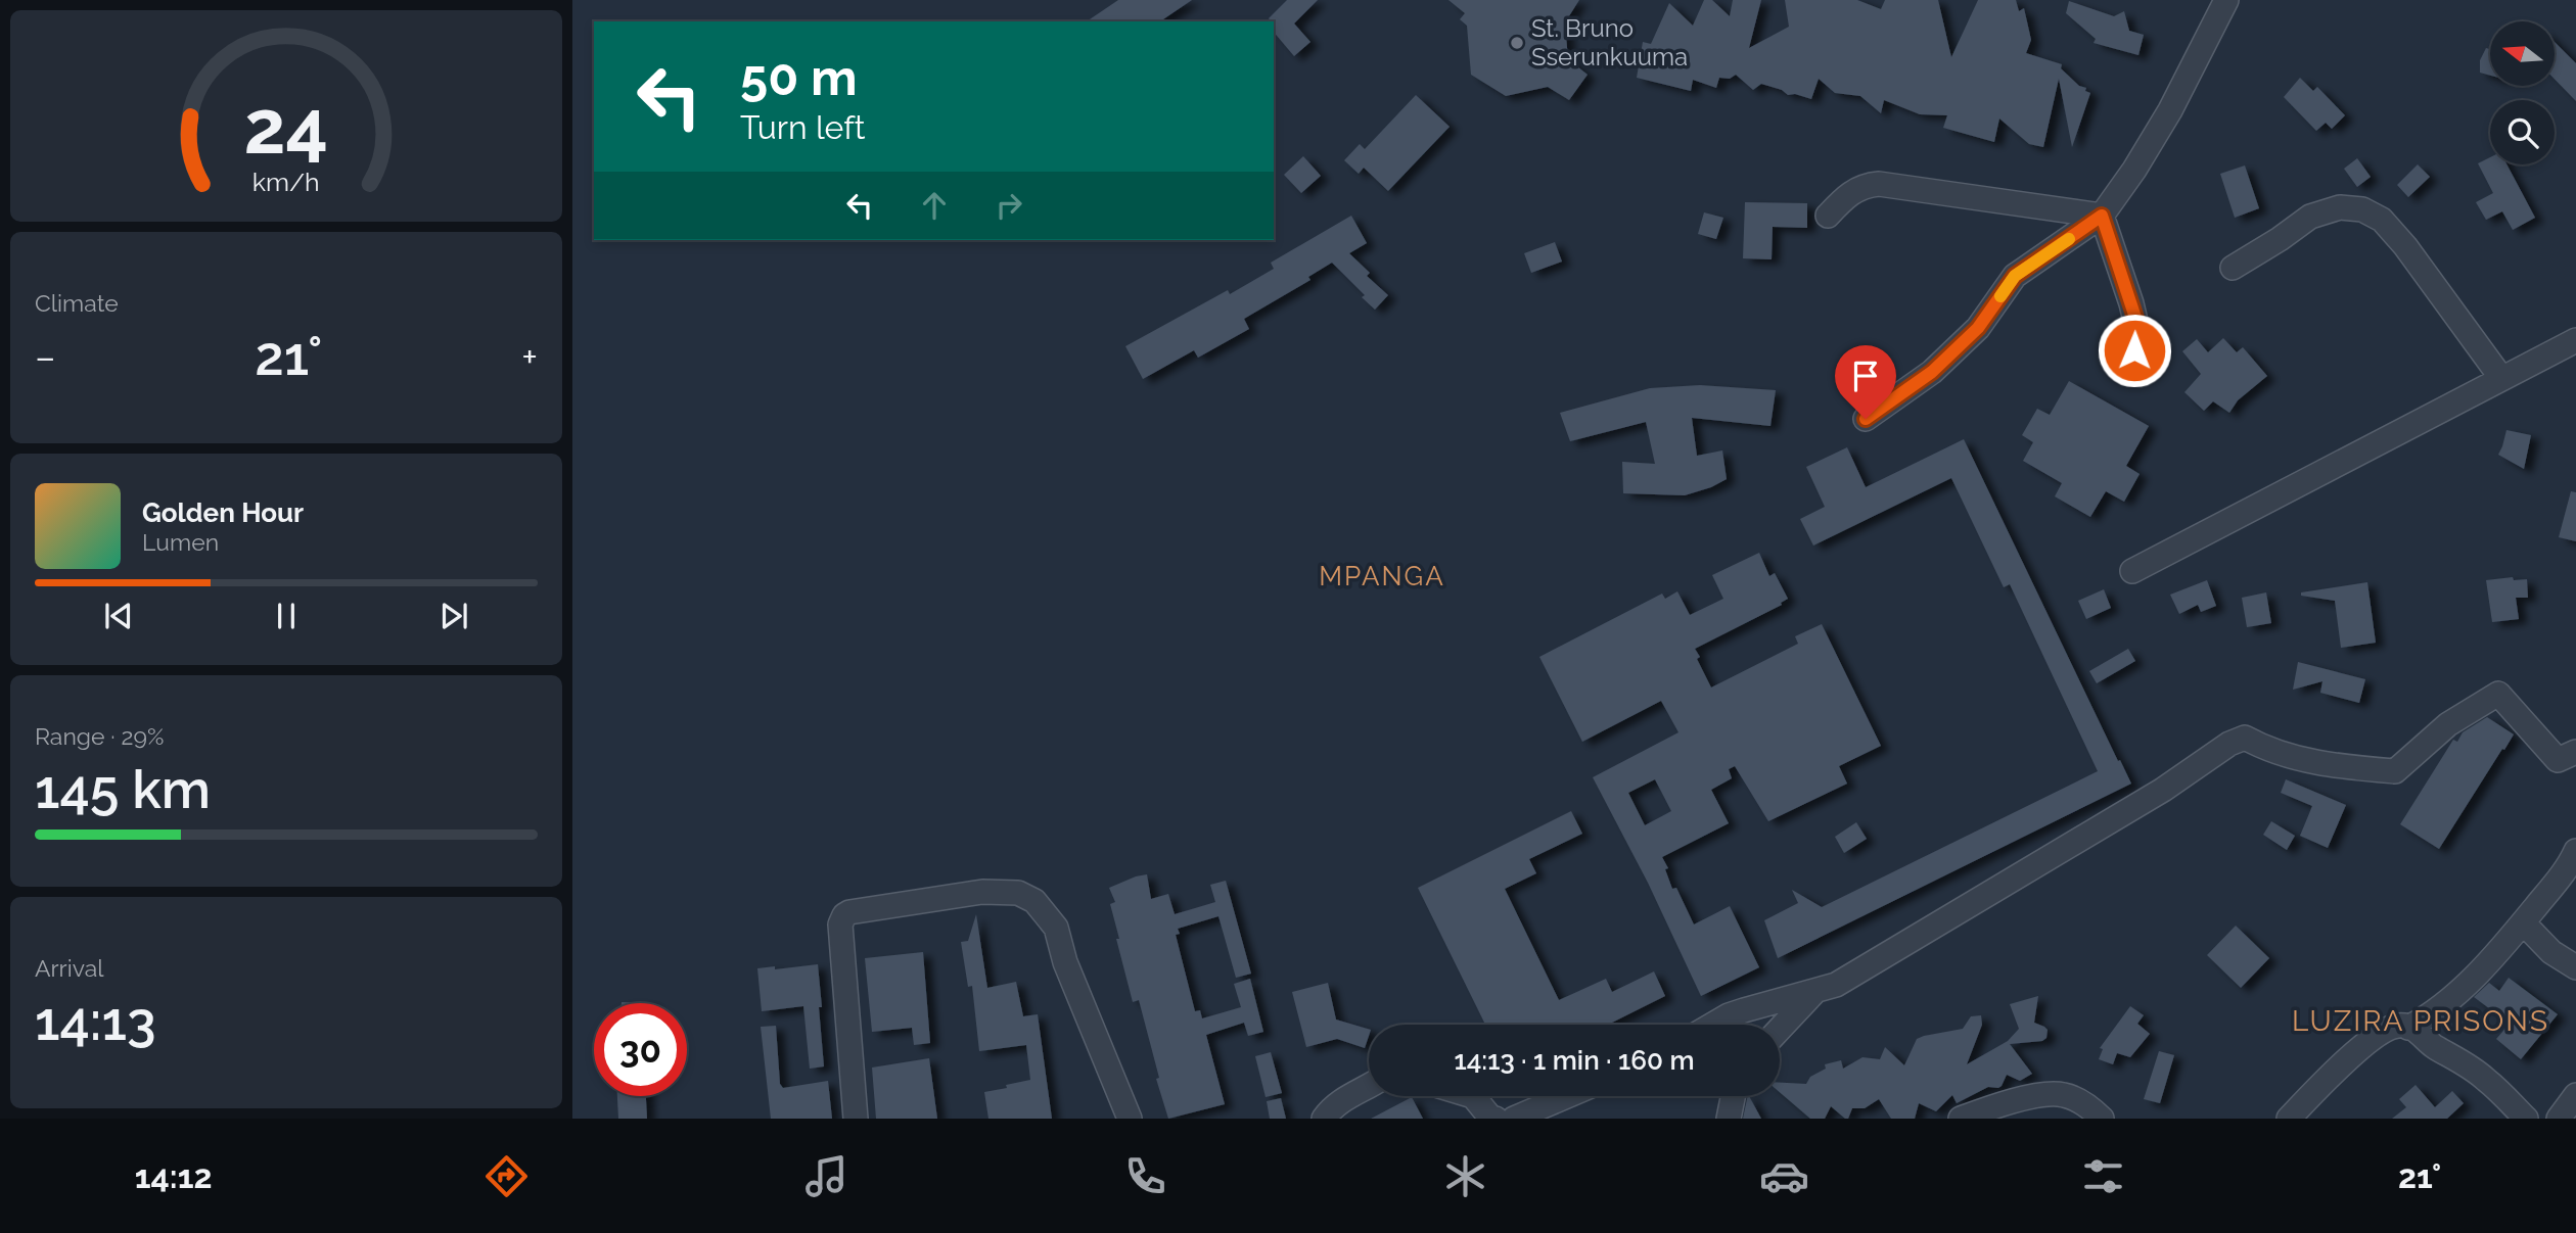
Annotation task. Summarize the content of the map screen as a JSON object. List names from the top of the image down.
{
  "districts": ["MPANGA", "LUZIRA PRISONS"],
  "places": ["St. Bruno Sserunkuuma"],
  "north": "left",
  "page": {
    "turn": ["50 m", "Turn left"],
    "tile": [
      "Climate",
      ["Range · 29%", "145 km"],
      ["Arrival", "14:13"]
    ],
    "heat": ["−", "21°", "+"],
    "song": ["Golden Hour", "Lumen"],
    "limit": "30",
    "trip": "14:13 · 1 min · 160 m",
    "tabs": ["14:12", "21°"],
    "gauge": ["24", "km/h"]
  }
}
